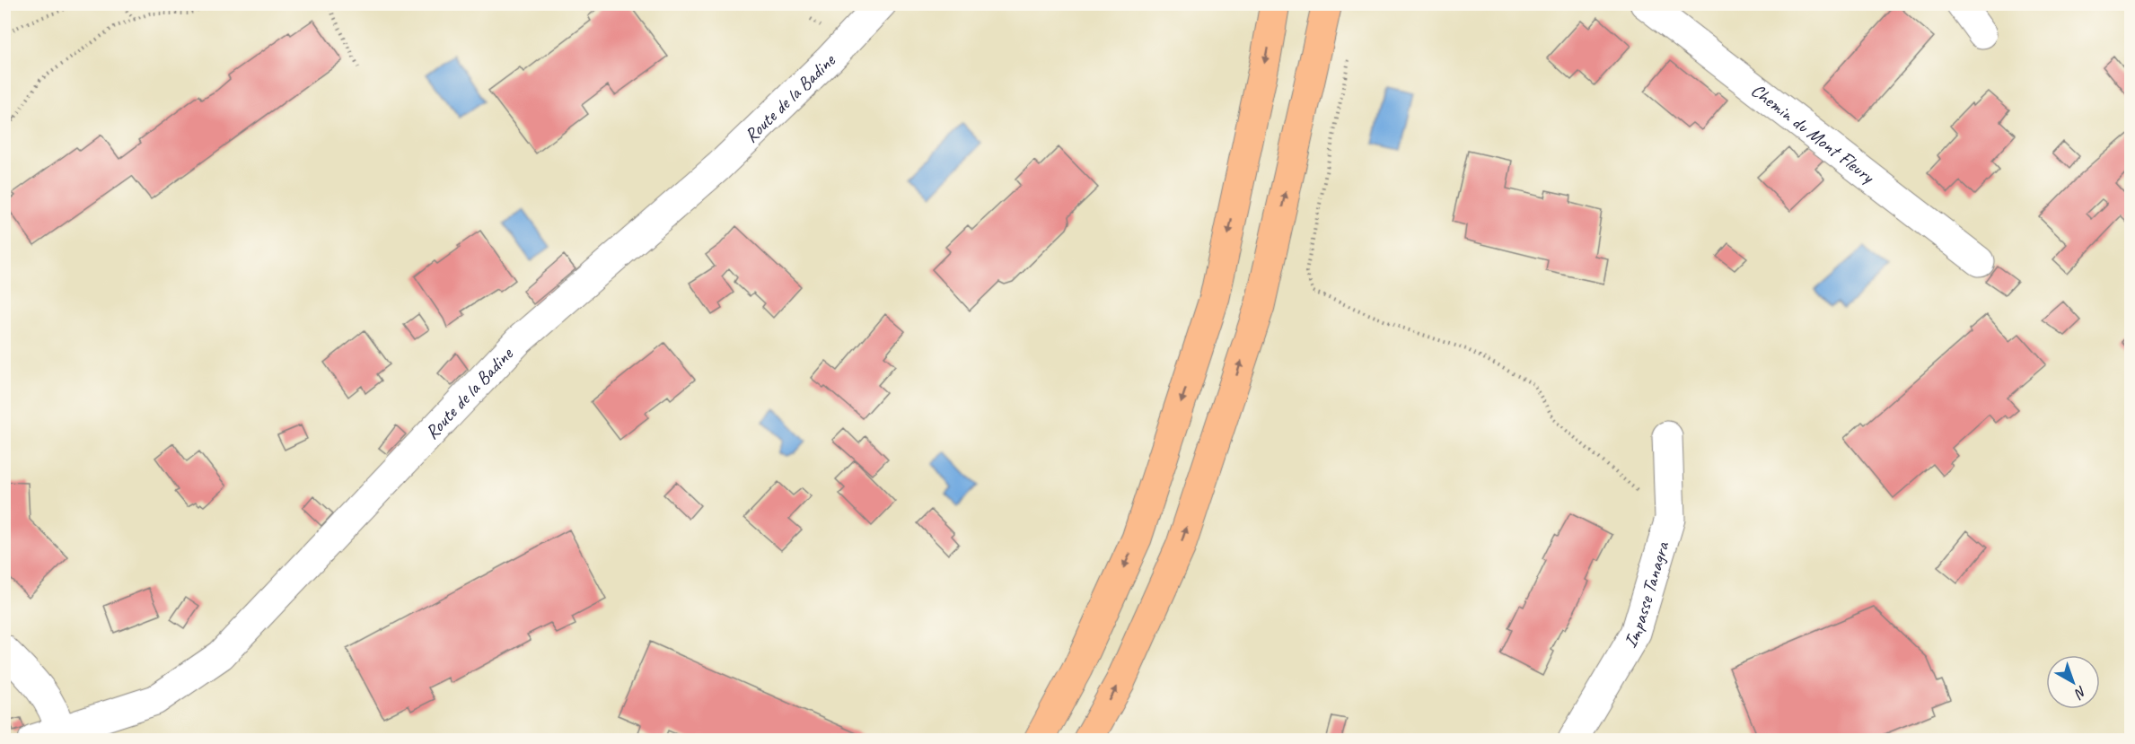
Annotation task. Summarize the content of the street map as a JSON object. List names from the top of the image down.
{
  "streets": {
    "street": ["Route de la Badine", "Chemin du Mont Fleury", "Impasse Tanagra"]
  },
  "north": "bottom right"
}
